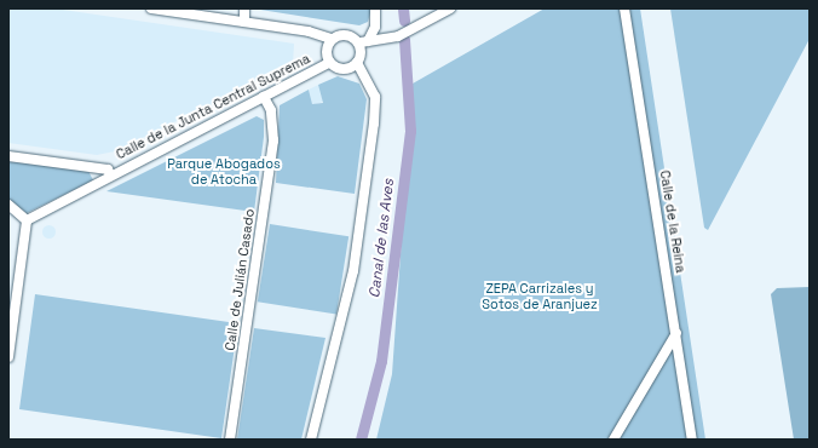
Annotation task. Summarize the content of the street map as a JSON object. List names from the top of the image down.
{
  "streets": {
    "street": ["Calle de la Junta Central Suprema", "Calle de la Reina", "Calle de Julián Casado"]
  },
  "crossings": [
    ["Calle de la Junta Central Suprema", "Calle de Julián Casado"]
  ],
  "water": ["Canal de las Aves"],
  "parks": ["Parque Abogados de Atocha", "ZEPA Carrizales y Sotos de Aranjuez"]
}
